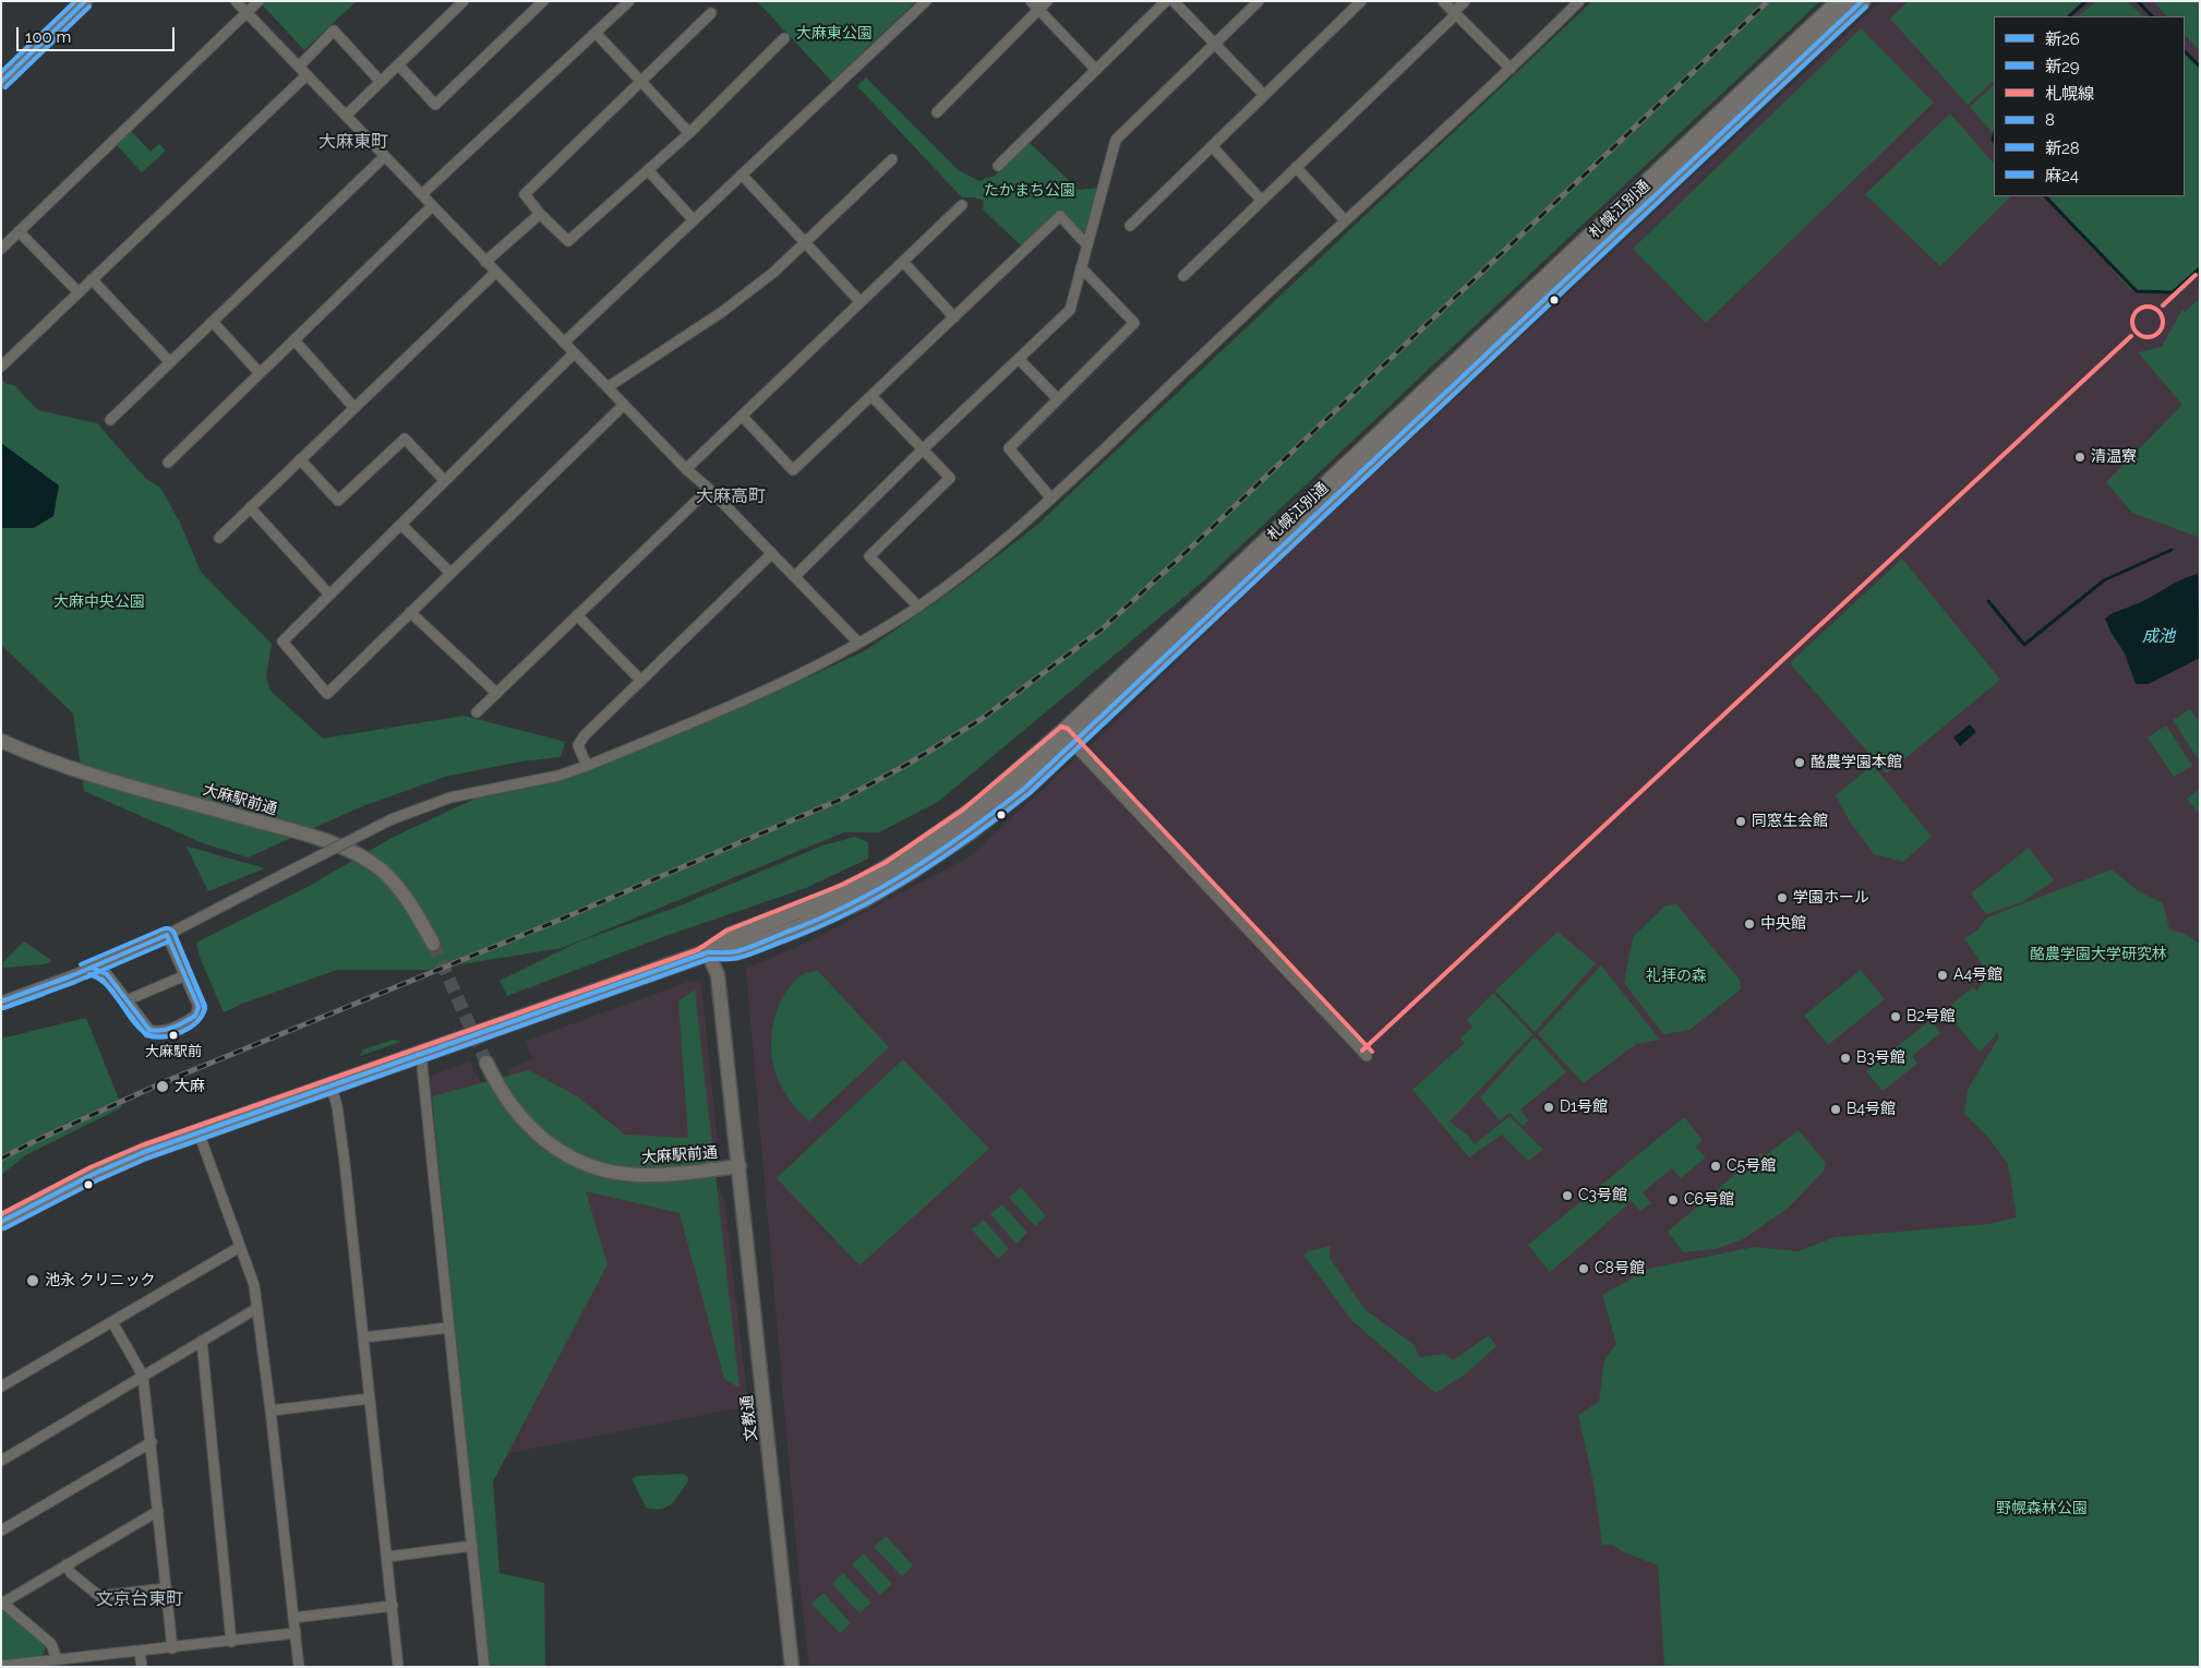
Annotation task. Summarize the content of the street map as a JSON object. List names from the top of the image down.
{
  "streets": {
    "highway": ["札幌江別通"],
    "street": ["大麻駅前通", "文教通"]
  },
  "crossings": [
    ["札幌江別通", "大麻駅前通"],
    ["大麻駅前通", "文教通"]
  ],
  "districts": ["大麻東町", "大麻高町", "文京台東町"],
  "water": ["成池"],
  "parks": [
    "大麻東公園",
    "たかまち公園",
    "大麻中央公園",
    "酪農学園大学研究林",
    "礼拝の森",
    "野幌森林公園"
  ],
  "places": [
    "清温寮",
    "酪農学園本館",
    "同窓生会館",
    "学園ホール",
    "中央館",
    "A4号館",
    "B2号館",
    "大麻駅前",
    "B3号館",
    "大麻",
    "D1号館",
    "B4号館",
    "C5号館",
    "C3号館",
    "C6号館",
    "C8号館",
    "池永 クリニック"
  ],
  "lines": [
    "transit line 新26",
    "transit line 8",
    "transit line 麻24",
    "transit line 新29",
    "transit line 新28",
    "transit line 札幌線"
  ],
  "legend": [
    "新26",
    "新29",
    "札幌線",
    "8",
    "新28",
    "麻24"
  ],
  "scale_bar": "100 m"
}
